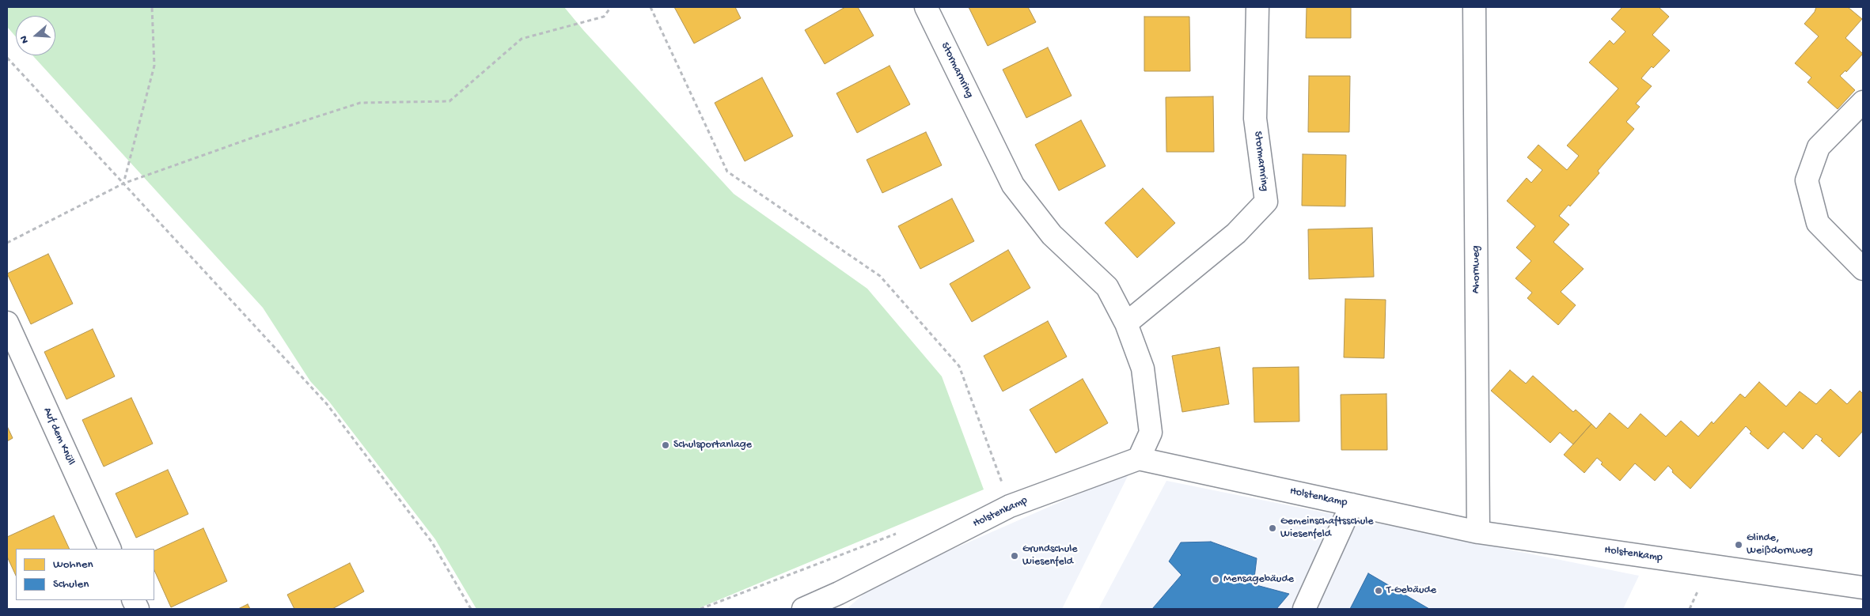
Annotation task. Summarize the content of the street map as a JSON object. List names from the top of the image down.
{
  "streets": {
    "street": [
      "Stormarnring",
      "Ahornweg",
      "Auf dem Knüll",
      "Holstenkamp"
    ]
  },
  "crossings": [
    ["Stormarnring", "Holstenkamp"],
    ["Ahornweg", "Holstenkamp"]
  ],
  "places": [
    "Schulsportanlage",
    "Gemeinschaftsschule Wiesenfeld",
    "Glinde, Weißdornweg",
    "Grundschule Wiesenfeld",
    "Mensagebäude",
    "T-Gebäude"
  ],
  "legend": ["Wohnen", "Schulen"],
  "north": "left"
}
